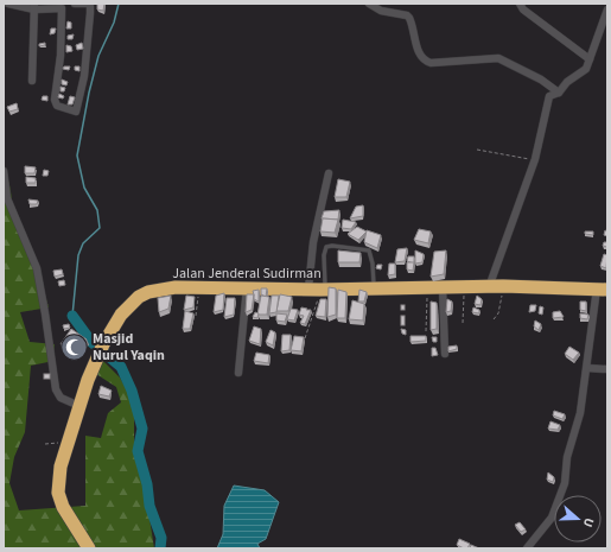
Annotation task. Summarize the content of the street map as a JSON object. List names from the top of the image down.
{
  "streets": {
    "highway": ["Jalan Jenderal Sudirman"]
  },
  "places": {
    "mosque": ["Masjid Nurul Yaqin"]
  },
  "north": "right"
}
